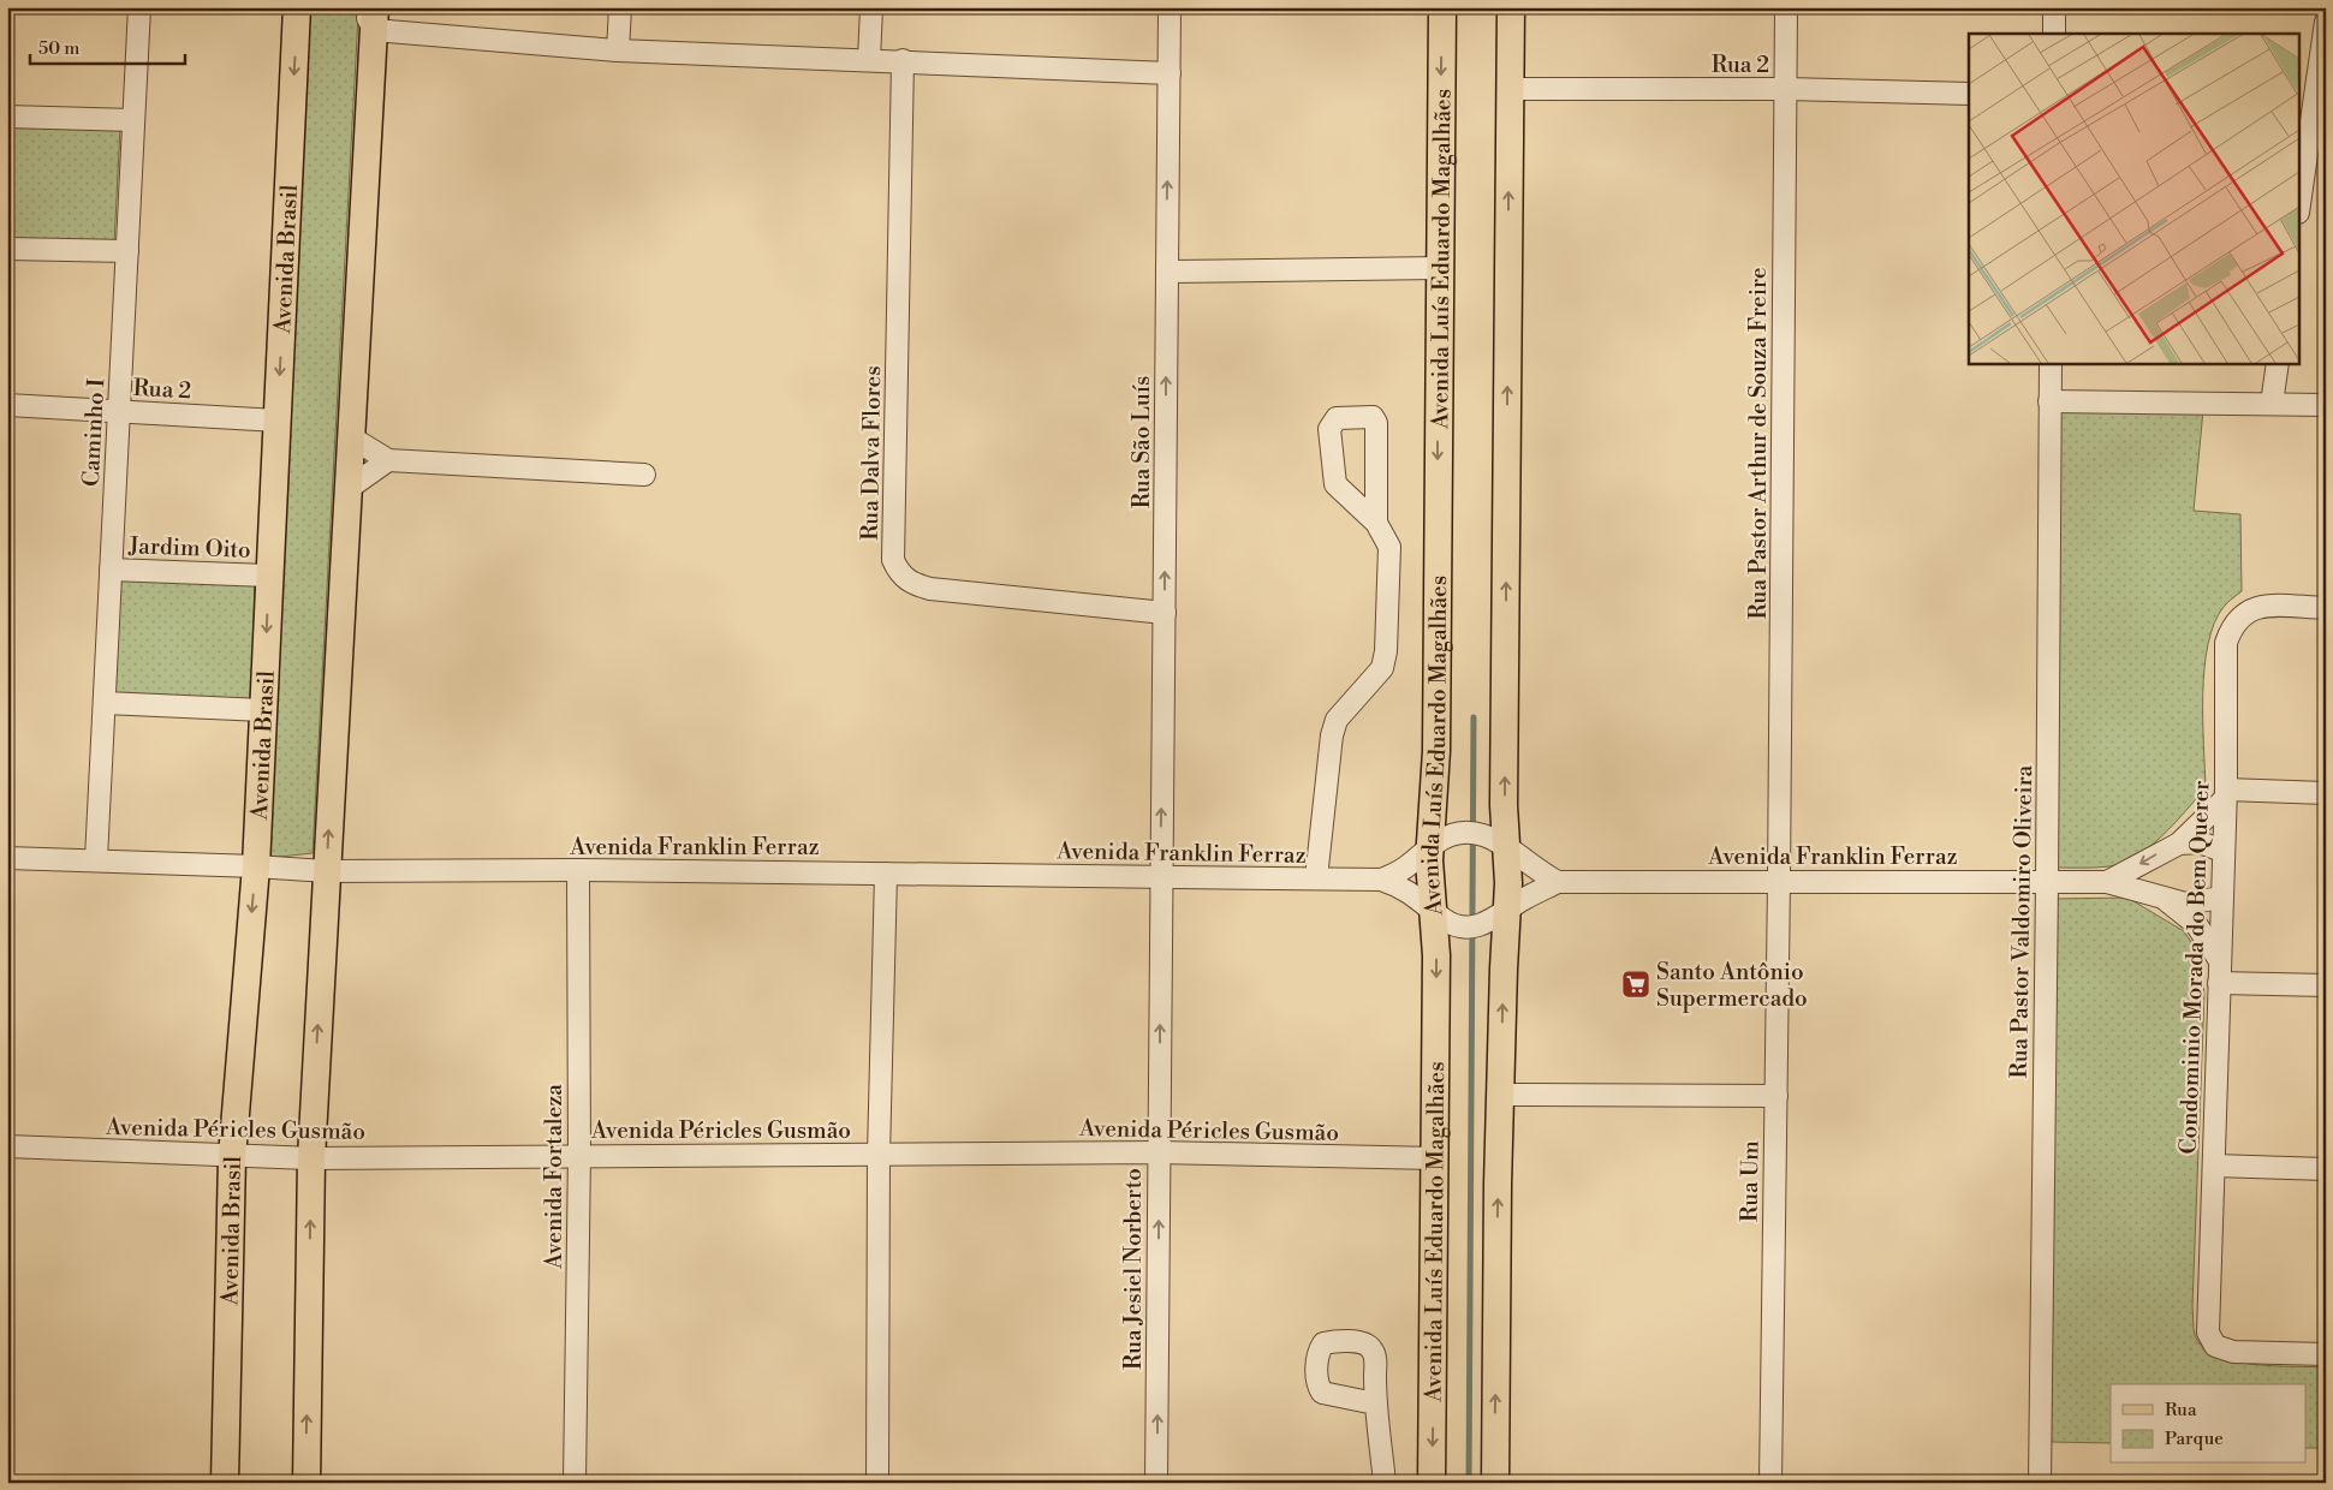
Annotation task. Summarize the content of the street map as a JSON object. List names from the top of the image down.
{
  "streets": {
    "main road": ["Avenida Luís Eduardo Magalhães", "Avenida Brasil"],
    "street": [
      "Rua 2",
      "Caminho I",
      "Rua São Luís",
      "Rua Pastor Arthur de Souza Freire",
      "Rua Dalva Flores",
      "Jardim Oito",
      "Avenida Franklin Ferraz",
      "Rua Pastor Valdomiro Oliveira",
      "Condominio Morada do Bem Querer",
      "Avenida Péricles Gusmão",
      "Avenida Fortaleza",
      "Rua Um",
      "Rua Jesiel Norberto"
    ]
  },
  "crossings": [
    ["Rua 2", "Avenida Brasil"],
    ["Rua 2", "Caminho I"],
    ["Rua 2", "Rua Pastor Arthur de Souza Freire"],
    ["Avenida Luís Eduardo Magalhães", "Avenida Péricles Gusmão"],
    ["Avenida Brasil", "Jardim Oito"],
    ["Avenida Brasil", "Avenida Franklin Ferraz"],
    ["Avenida Brasil", "Avenida Péricles Gusmão"],
    ["Caminho I", "Jardim Oito"],
    ["Caminho I", "Avenida Franklin Ferraz"],
    ["Rua São Luís", "Rua Dalva Flores"],
    ["Rua São Luís", "Avenida Franklin Ferraz"],
    ["Rua São Luís", "Rua Jesiel Norberto"],
    ["Rua Pastor Arthur de Souza Freire", "Avenida Franklin Ferraz"],
    ["Rua Pastor Arthur de Souza Freire", "Rua Um"],
    ["Avenida Franklin Ferraz", "Rua Pastor Valdomiro Oliveira"],
    ["Avenida Franklin Ferraz", "Condominio Morada do Bem Querer"],
    ["Avenida Franklin Ferraz", "Avenida Fortaleza"],
    ["Avenida Franklin Ferraz", "Rua Um"],
    ["Avenida Franklin Ferraz", "Rua Jesiel Norberto"],
    ["Avenida Péricles Gusmão", "Avenida Fortaleza"],
    ["Avenida Péricles Gusmão", "Rua Jesiel Norberto"]
  ],
  "one_way": ["Rua São Luís", "Rua Jesiel Norberto"],
  "places": {
    "supermarket": ["Santo Antônio Supermercado"]
  },
  "legend": ["Rua", "Parque"],
  "scale_bar": "50 m"
}
